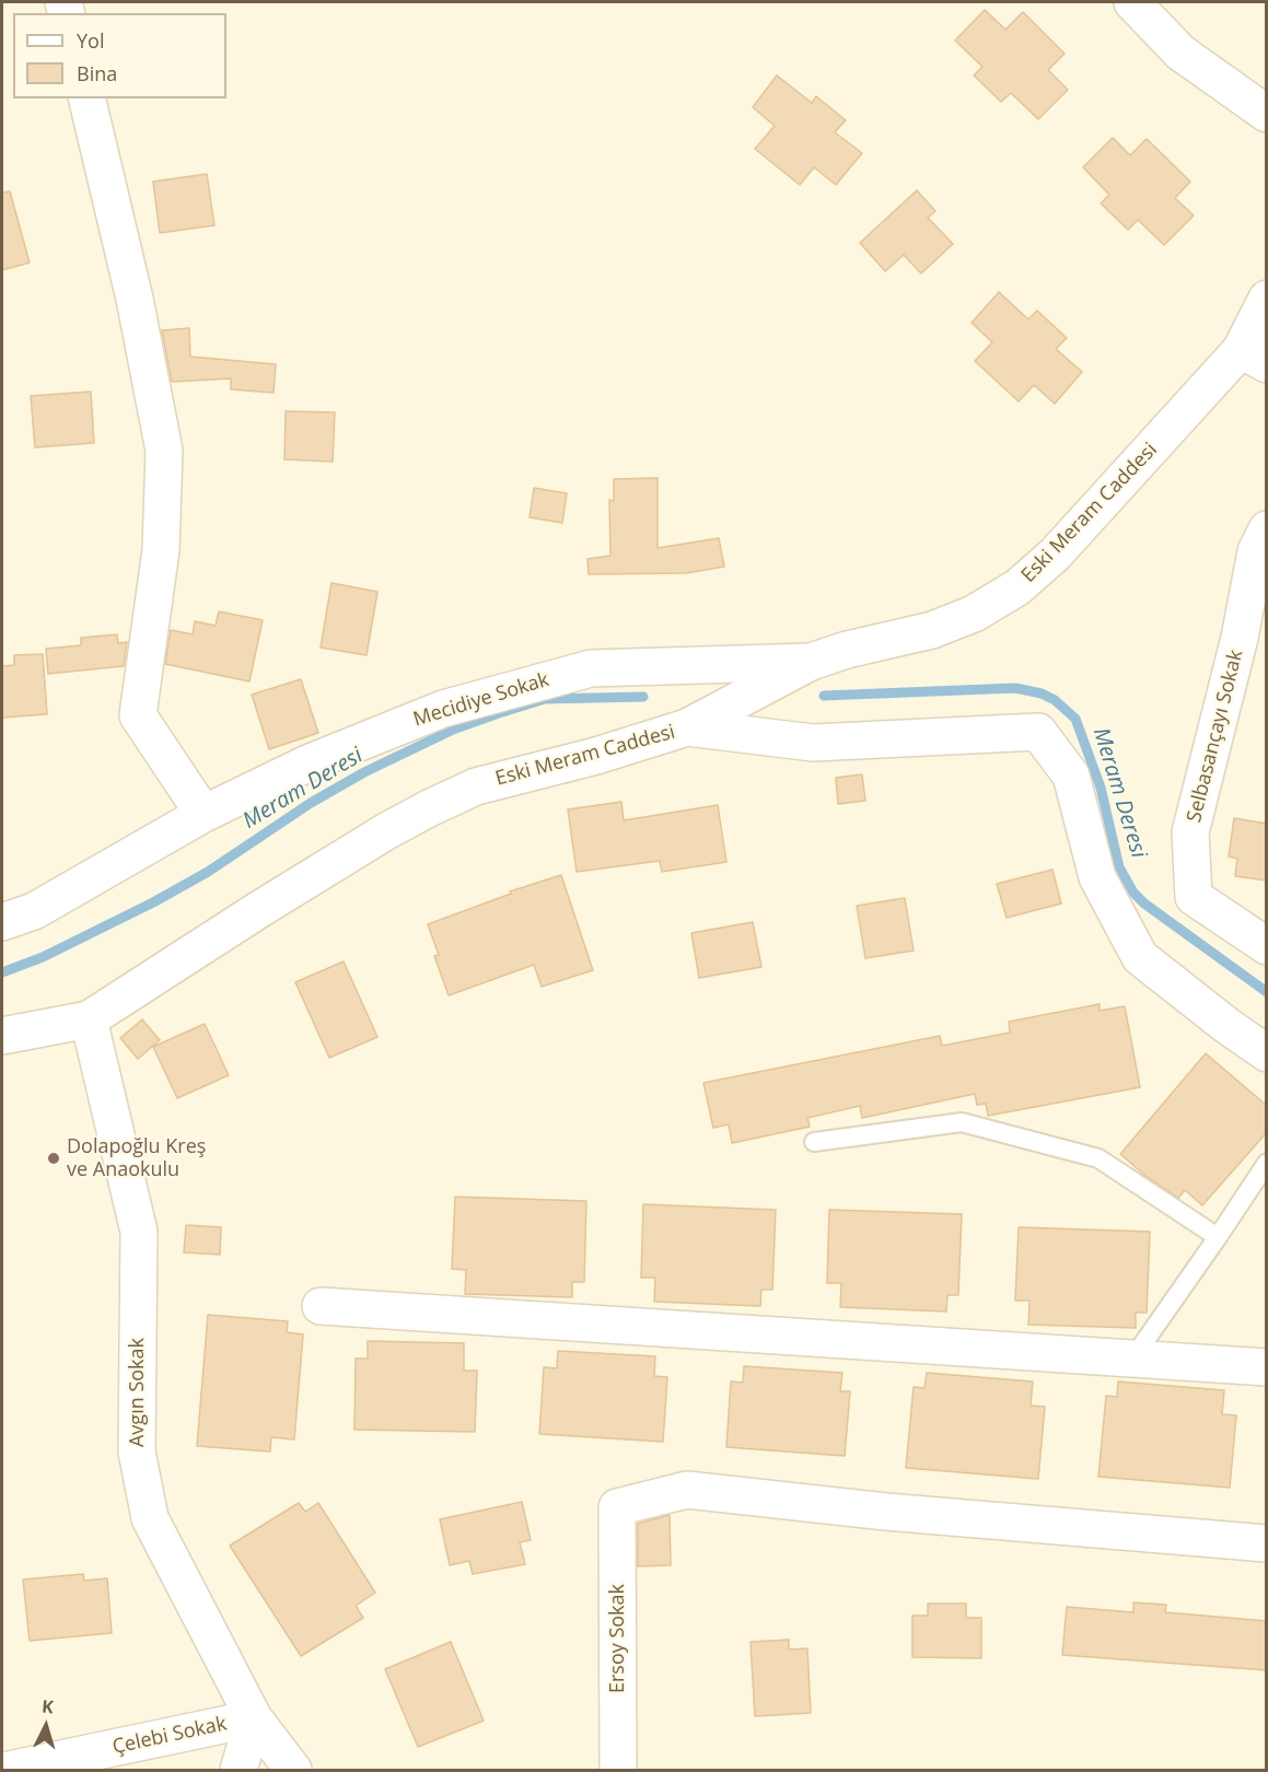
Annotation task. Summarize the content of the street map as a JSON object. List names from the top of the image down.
{
  "streets": {
    "street": [
      "Eski Meram Caddesi",
      "Mecidiye Sokak",
      "Selbasançayı Sokak",
      "Avgın Sokak",
      "Ersoy Sokak",
      "Çelebi Sokak"
    ]
  },
  "crossings": [
    ["Eski Meram Caddesi", "Mecidiye Sokak"],
    ["Eski Meram Caddesi", "Avgın Sokak"],
    ["Avgın Sokak", "Çelebi Sokak"]
  ],
  "water": ["Meram Deresi"],
  "places": ["Dolapoğlu Kreş ve Anaokulu"],
  "legend": ["Yol", "Bina"],
  "north": "top"
}
